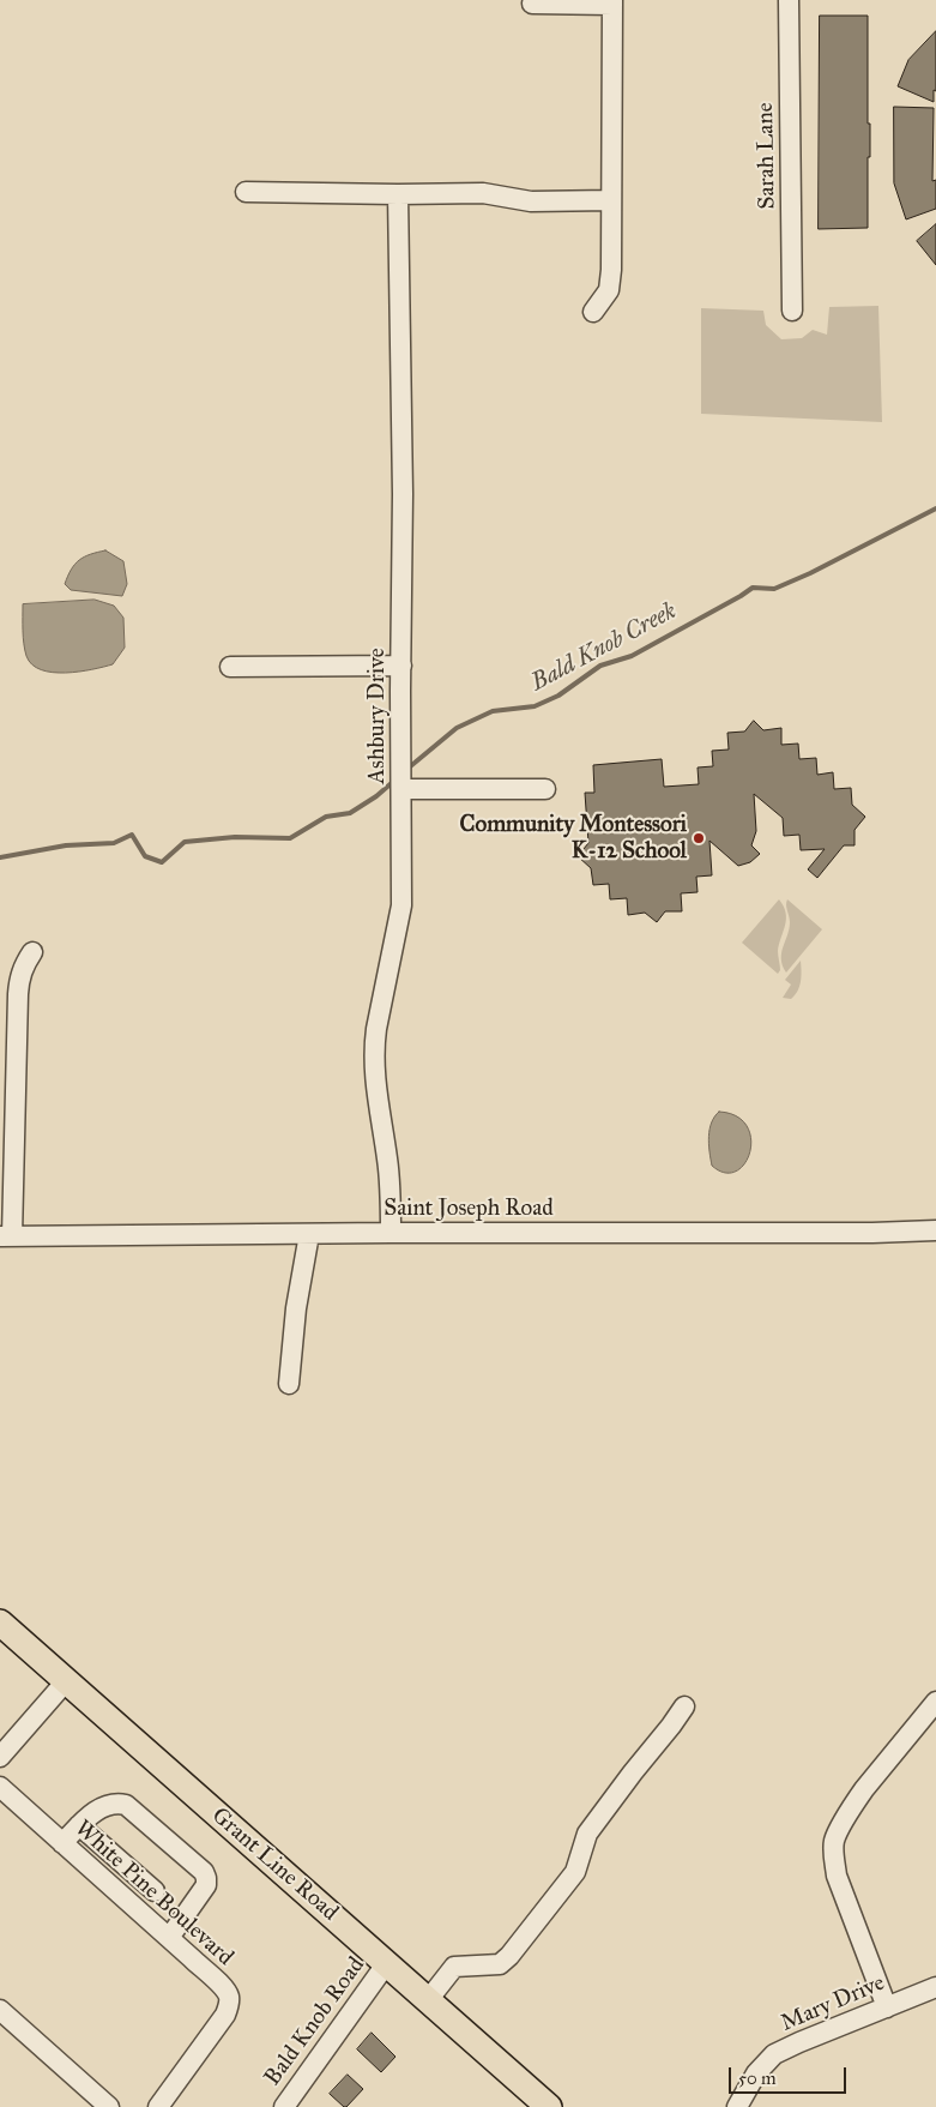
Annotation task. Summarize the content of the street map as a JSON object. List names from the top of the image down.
{
  "streets": {
    "main road": ["Grant Line Road"],
    "street": [
      "Sarah Lane",
      "Ashbury Drive",
      "Saint Joseph Road",
      "White Pine Boulevard",
      "Mary Drive",
      "Bald Knob Road"
    ]
  },
  "crossings": [
    ["Ashbury Drive", "Saint Joseph Road"],
    ["Grant Line Road", "Bald Knob Road"]
  ],
  "water": ["Bald Knob Creek"],
  "places": ["Community Montessori K-12 School"],
  "scale_bar": "50 m"
}
